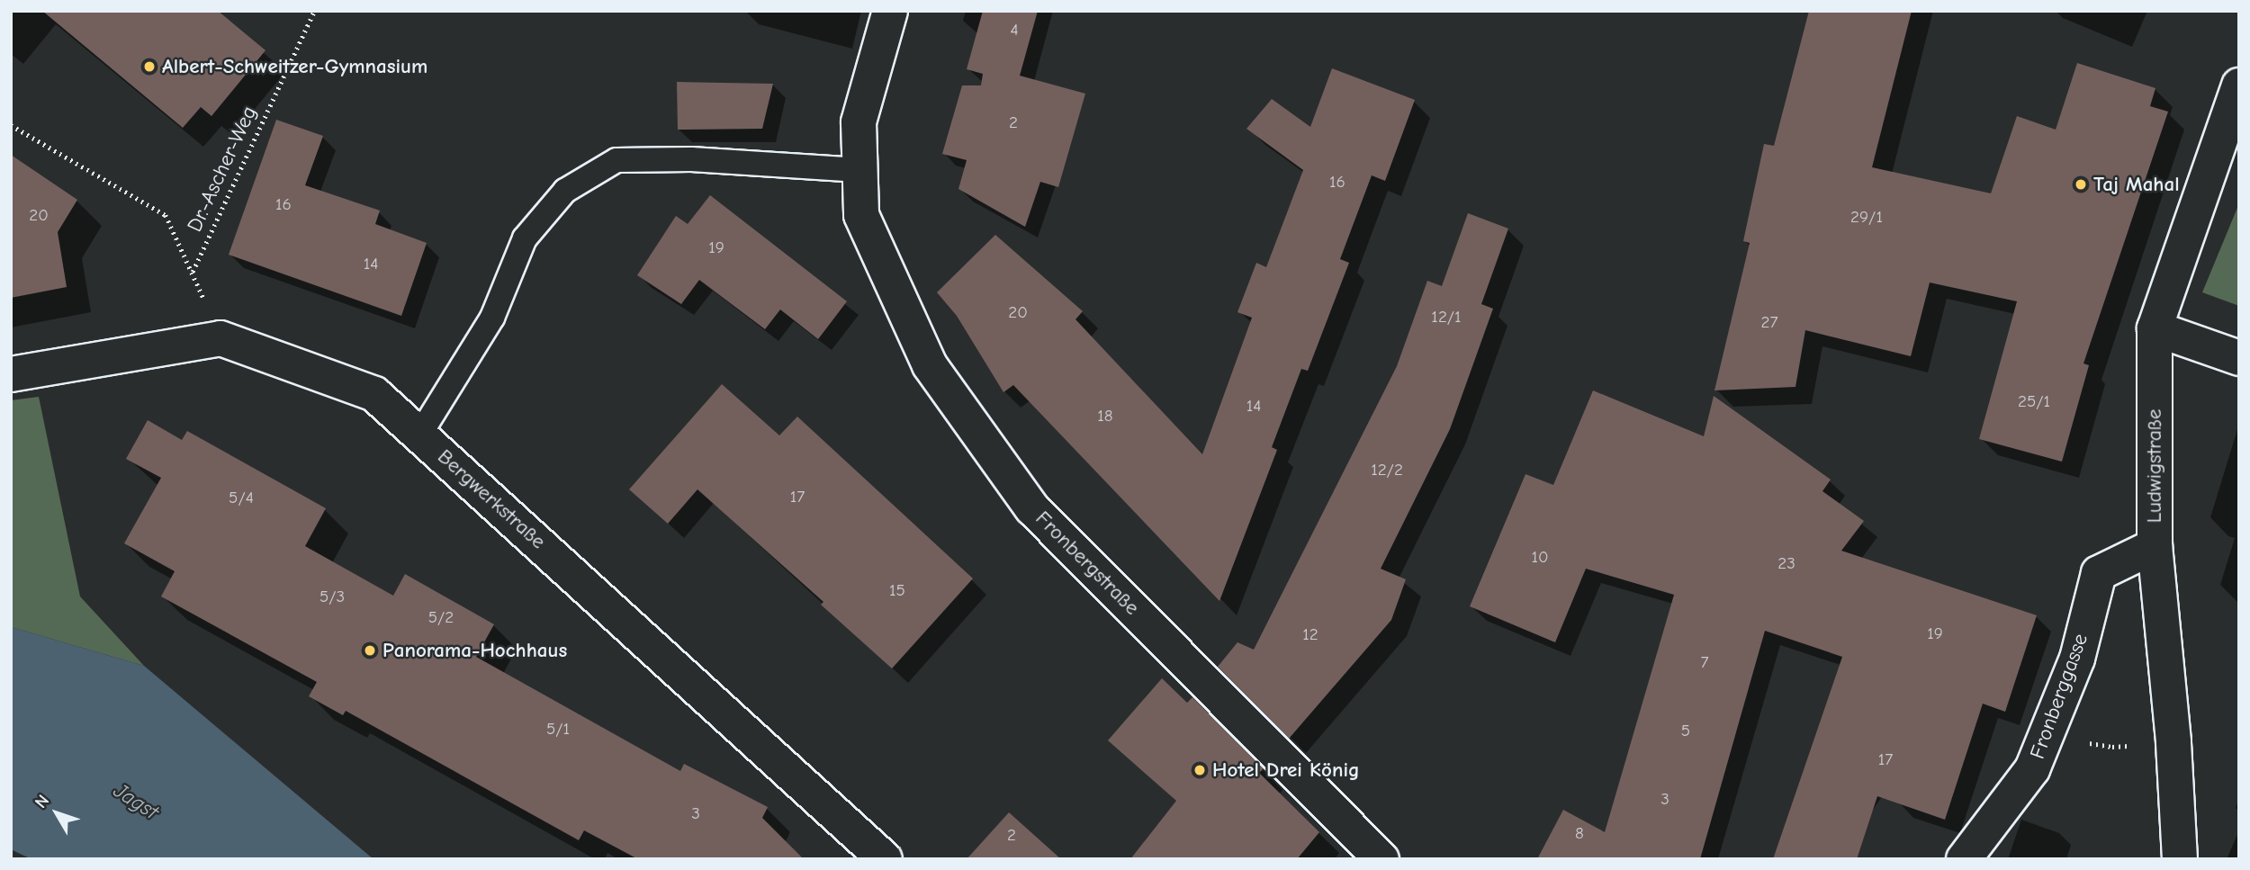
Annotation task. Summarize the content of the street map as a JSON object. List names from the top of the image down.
{
  "streets": {
    "street": [
      "Ludwigstraße",
      "Bergwerkstraße",
      "Fronbergstraße",
      "Fronberggasse"
    ],
    "path": ["Dr.-Ascher-Weg"]
  },
  "crossings": [
    ["Ludwigstraße", "Fronberggasse"]
  ],
  "water": ["Jagst"],
  "places": [
    "Albert-Schweitzer-Gymnasium",
    "Taj Mahal",
    "Panorama-Hochhaus",
    "Hotel Drei König"
  ],
  "house_numbers": [
    "4",
    "2",
    "16",
    "16",
    "20",
    "29/1",
    "19",
    "14",
    "20",
    "12/1",
    "27",
    "25/1",
    "14",
    "18",
    "12/2",
    "17",
    "5/4",
    "10",
    "23",
    "15",
    "5/3",
    "5/2",
    "19",
    "12",
    "7",
    "5/1",
    "5",
    "17",
    "3",
    "3",
    "8",
    "2"
  ],
  "north": "top left"
}
